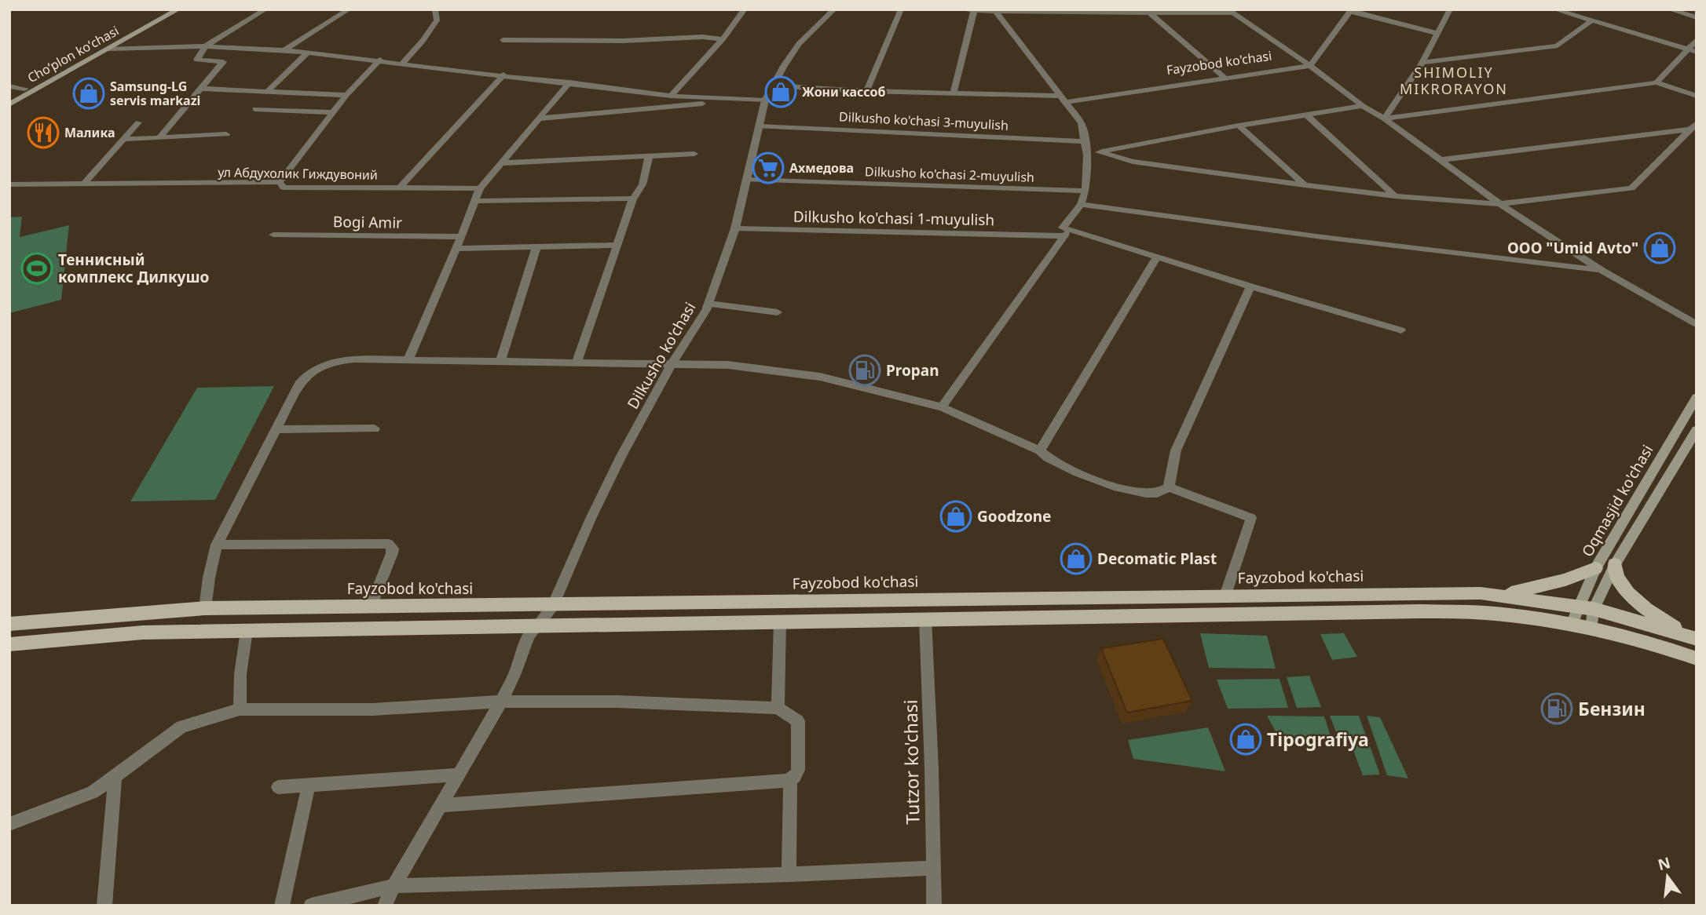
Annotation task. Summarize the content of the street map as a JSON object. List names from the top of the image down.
{
  "streets": {
    "main road": ["Choʻplon koʻchasi", "Fayzobod ko'chasi", "Oqmasjid ko'chasi"],
    "street": [
      "Dilkusho ko'chasi 3-muyulish",
      "ул Абдухолик Гиждувоний",
      "Dilkusho ko'chasi 2-muyulish",
      "Dilkusho ko'chasi 1-muyulish",
      "Bogi Amir",
      "Dilkusho ko'chasi",
      "Tutzor ko'chasi"
    ]
  },
  "crossings": [
    ["Fayzobod ko'chasi", "Dilkusho ko'chasi"],
    ["Fayzobod ko'chasi", "Oqmasjid ko'chasi"],
    ["Dilkusho ko'chasi 3-muyulish", "Dilkusho ko'chasi"],
    ["Dilkusho ko'chasi 2-muyulish", "Dilkusho ko'chasi"],
    ["Dilkusho ko'chasi 1-muyulish", "Dilkusho ko'chasi"]
  ],
  "districts": ["SHIMOLIY MIKRORAYON"],
  "places": {
    "shop": [
      "Жони кассоб",
      "Samsung-LG servis markazi",
      "ООО \"Umid Avto\"",
      "Goodzone",
      "Decomatic Plast",
      "Tipografiya"
    ],
    "restaurant": ["Малика"],
    "supermarket": ["Ахмедова"],
    "sports": ["Теннисный комплекс Дилкушо"],
    "fuel station": ["Propan", "Бензин"]
  },
  "north": "top"
}
